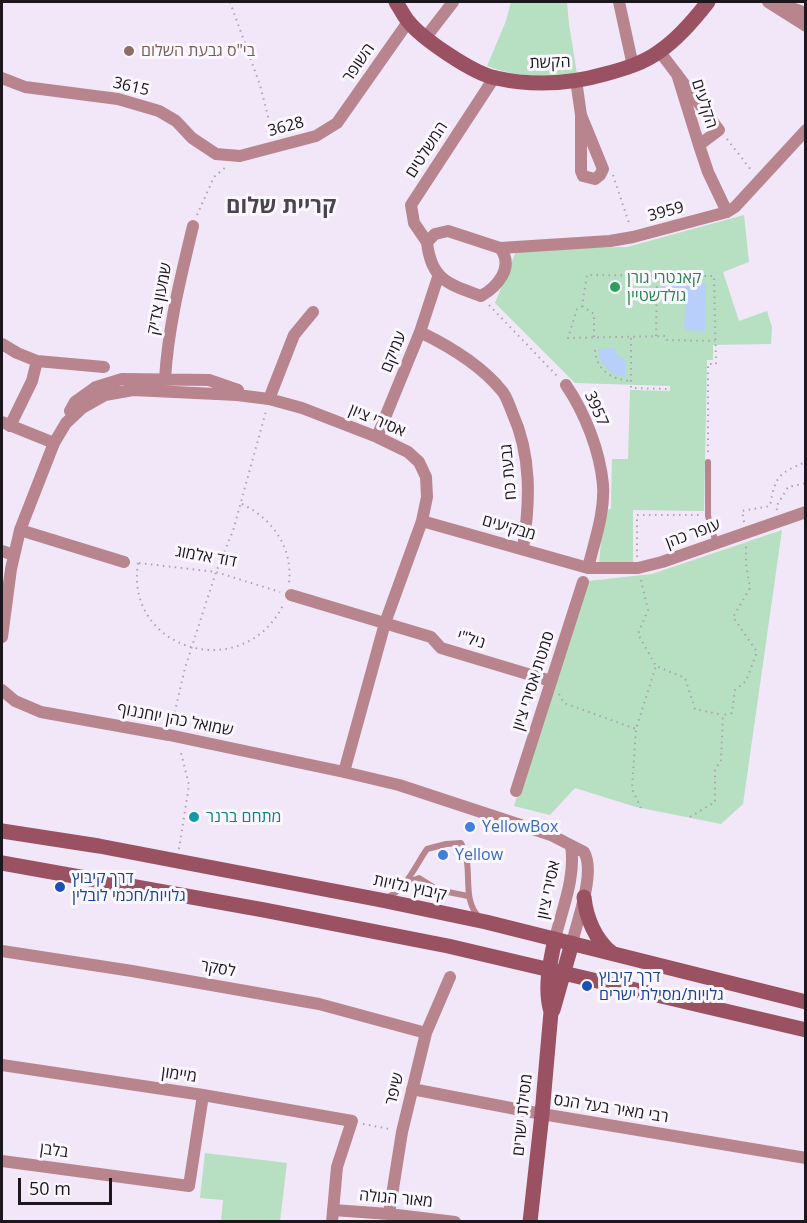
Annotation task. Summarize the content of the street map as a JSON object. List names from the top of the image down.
{
  "streets": {
    "main road": ["הקשת", "קיבוץ גלויות", "מסילת ישרים"],
    "street": [
      "השופר",
      "3615",
      "הקלעים",
      "3628",
      "המשלטים",
      "3959",
      "שמעון צדיק",
      "עמיקם",
      "3957",
      "אסירי ציון",
      "גבעת כח",
      "מבקיעים",
      "עופר כהן",
      "ניל\"י",
      "סמטת אסירי ציון",
      "שמואל כהן יוחננוף",
      "לסקר",
      "מיימון",
      "שיפר",
      "רבי מאיר בעל הנס",
      "בלבן",
      "מאור הגולה"
    ],
    "path": ["דוד אלמוג"]
  },
  "crossings": [
    ["השופר", "הקשת"],
    ["השופר", "3628"],
    ["הקשת", "הקלעים"],
    ["הקשת", "המשלטים"],
    ["3615", "3628"],
    ["הקלעים", "3959"],
    ["המשלטים", "3959"],
    ["המשלטים", "עמיקם"],
    ["המשלטים", "3957"],
    ["3959", "עמיקם"],
    ["3959", "3957"],
    ["עמיקם", "3957"],
    ["עמיקם", "אסירי ציון"],
    ["עמיקם", "גבעת כח"],
    ["3957", "מבקיעים"],
    ["3957", "עופר כהן"],
    ["אסירי ציון", "מבקיעים"],
    ["אסירי ציון", "ניל\"י"],
    ["אסירי ציון", "שמואל כהן יוחננוף"],
    ["אסירי ציון", "קיבוץ גלויות"],
    ["אסירי ציון", "מסילת ישרים"],
    ["גבעת כח", "מבקיעים"],
    ["מבקיעים", "עופר כהן"],
    ["ניל\"י", "סמטת אסירי ציון"],
    ["קיבוץ גלויות", "מסילת ישרים"],
    ["לסקר", "שיפר"],
    ["מיימון", "בלבן"],
    ["שיפר", "רבי מאיר בעל הנס"],
    ["שיפר", "מאור הגולה"],
    ["רבי מאיר בעל הנס", "מסילת ישרים"]
  ],
  "districts": ["קריית שלום"],
  "places": [
    "בי\"ס גבעת השלום",
    "קאנטרי גורן גולדשטיין",
    "מתחם ברנר",
    "YellowBox",
    "Yellow",
    "דרך קיבוץ גלויות/חכמי לובלין",
    "דרך קיבוץ גלויות/מסילת ישרים"
  ],
  "scale_bar": "50 m"
}
